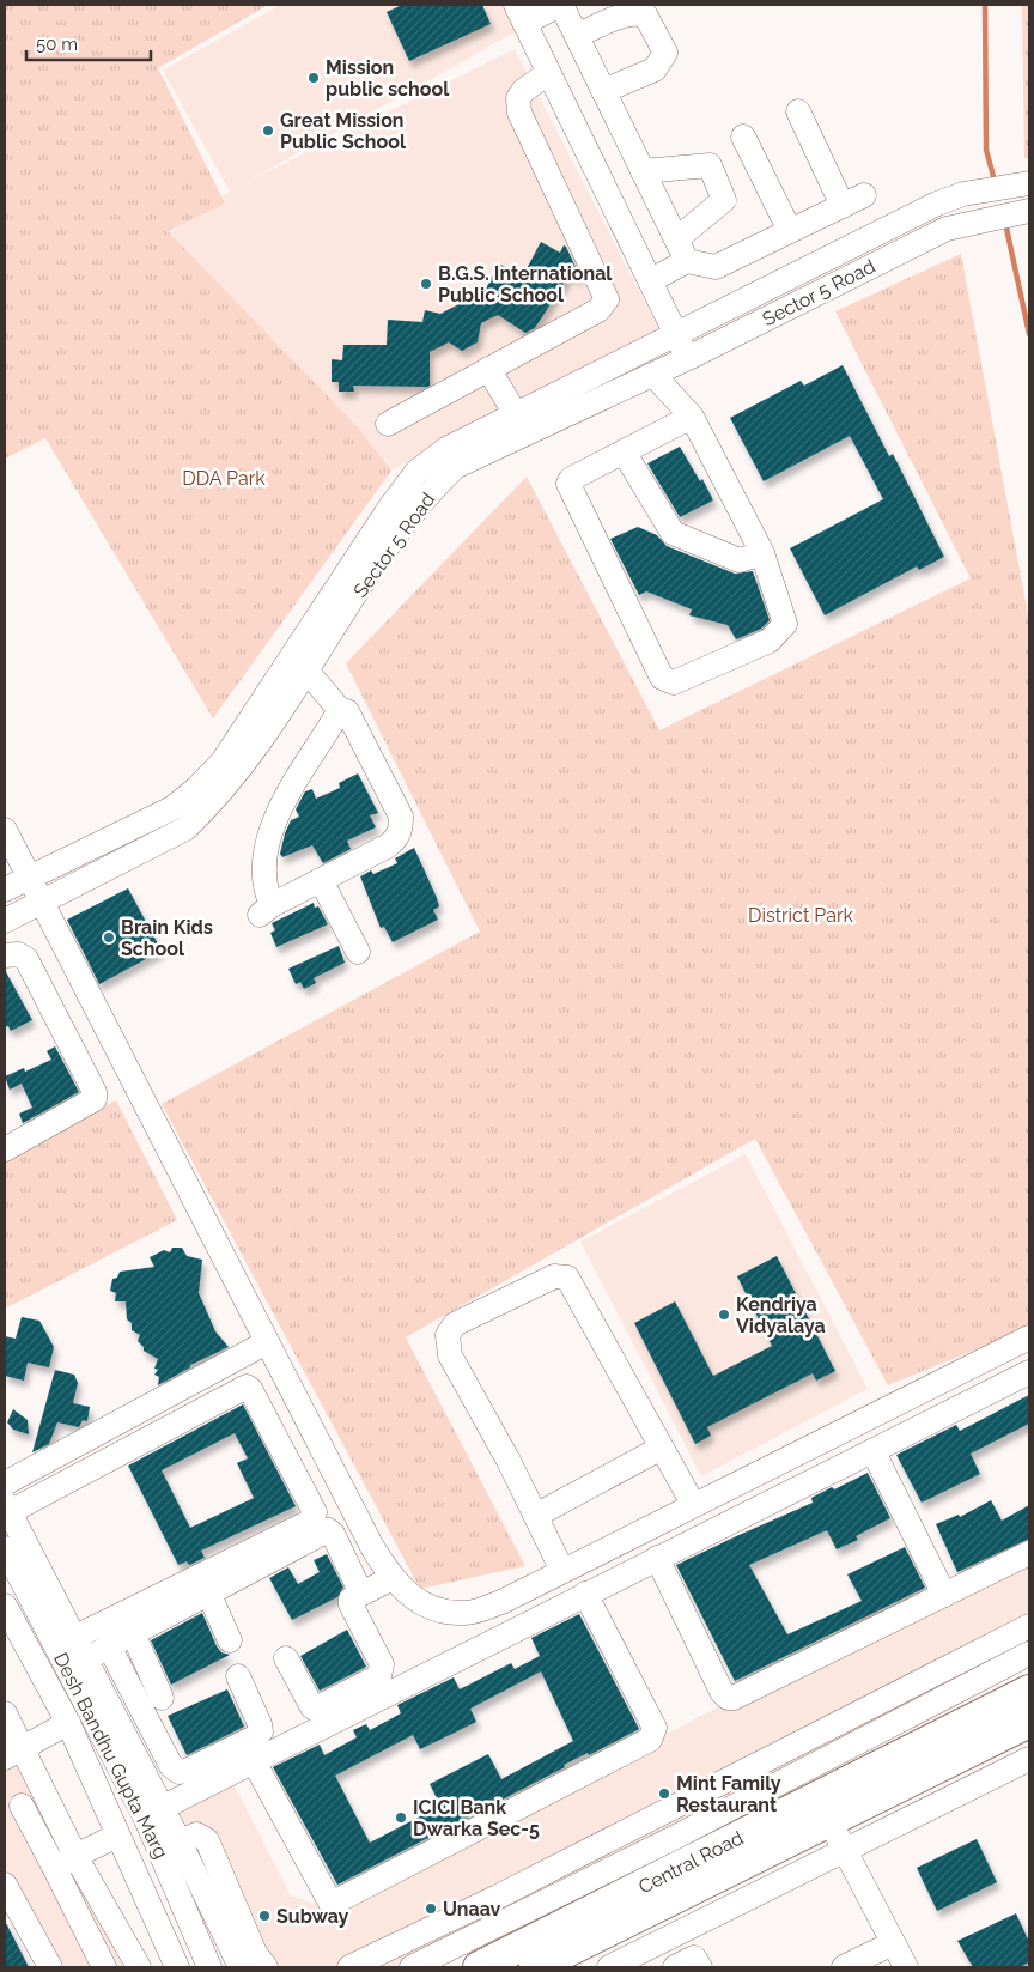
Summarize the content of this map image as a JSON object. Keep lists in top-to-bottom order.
{
  "streets": {
    "main road": ["Central Road"],
    "street": ["Sector 5 Road", "Desh Bandhu Gupta Marg"]
  },
  "parks": ["DDA Park", "District Park"],
  "places": [
    "Mission public school",
    "Great Mission Public School",
    "B.G.S. International Public School",
    "Brain Kids School",
    "Kendriya Vidyalaya",
    "Mint Family Restaurant",
    "ICICI Bank Dwarka Sec-5",
    "Unaav",
    "Subway"
  ],
  "scale_bar": "50 m"
}
